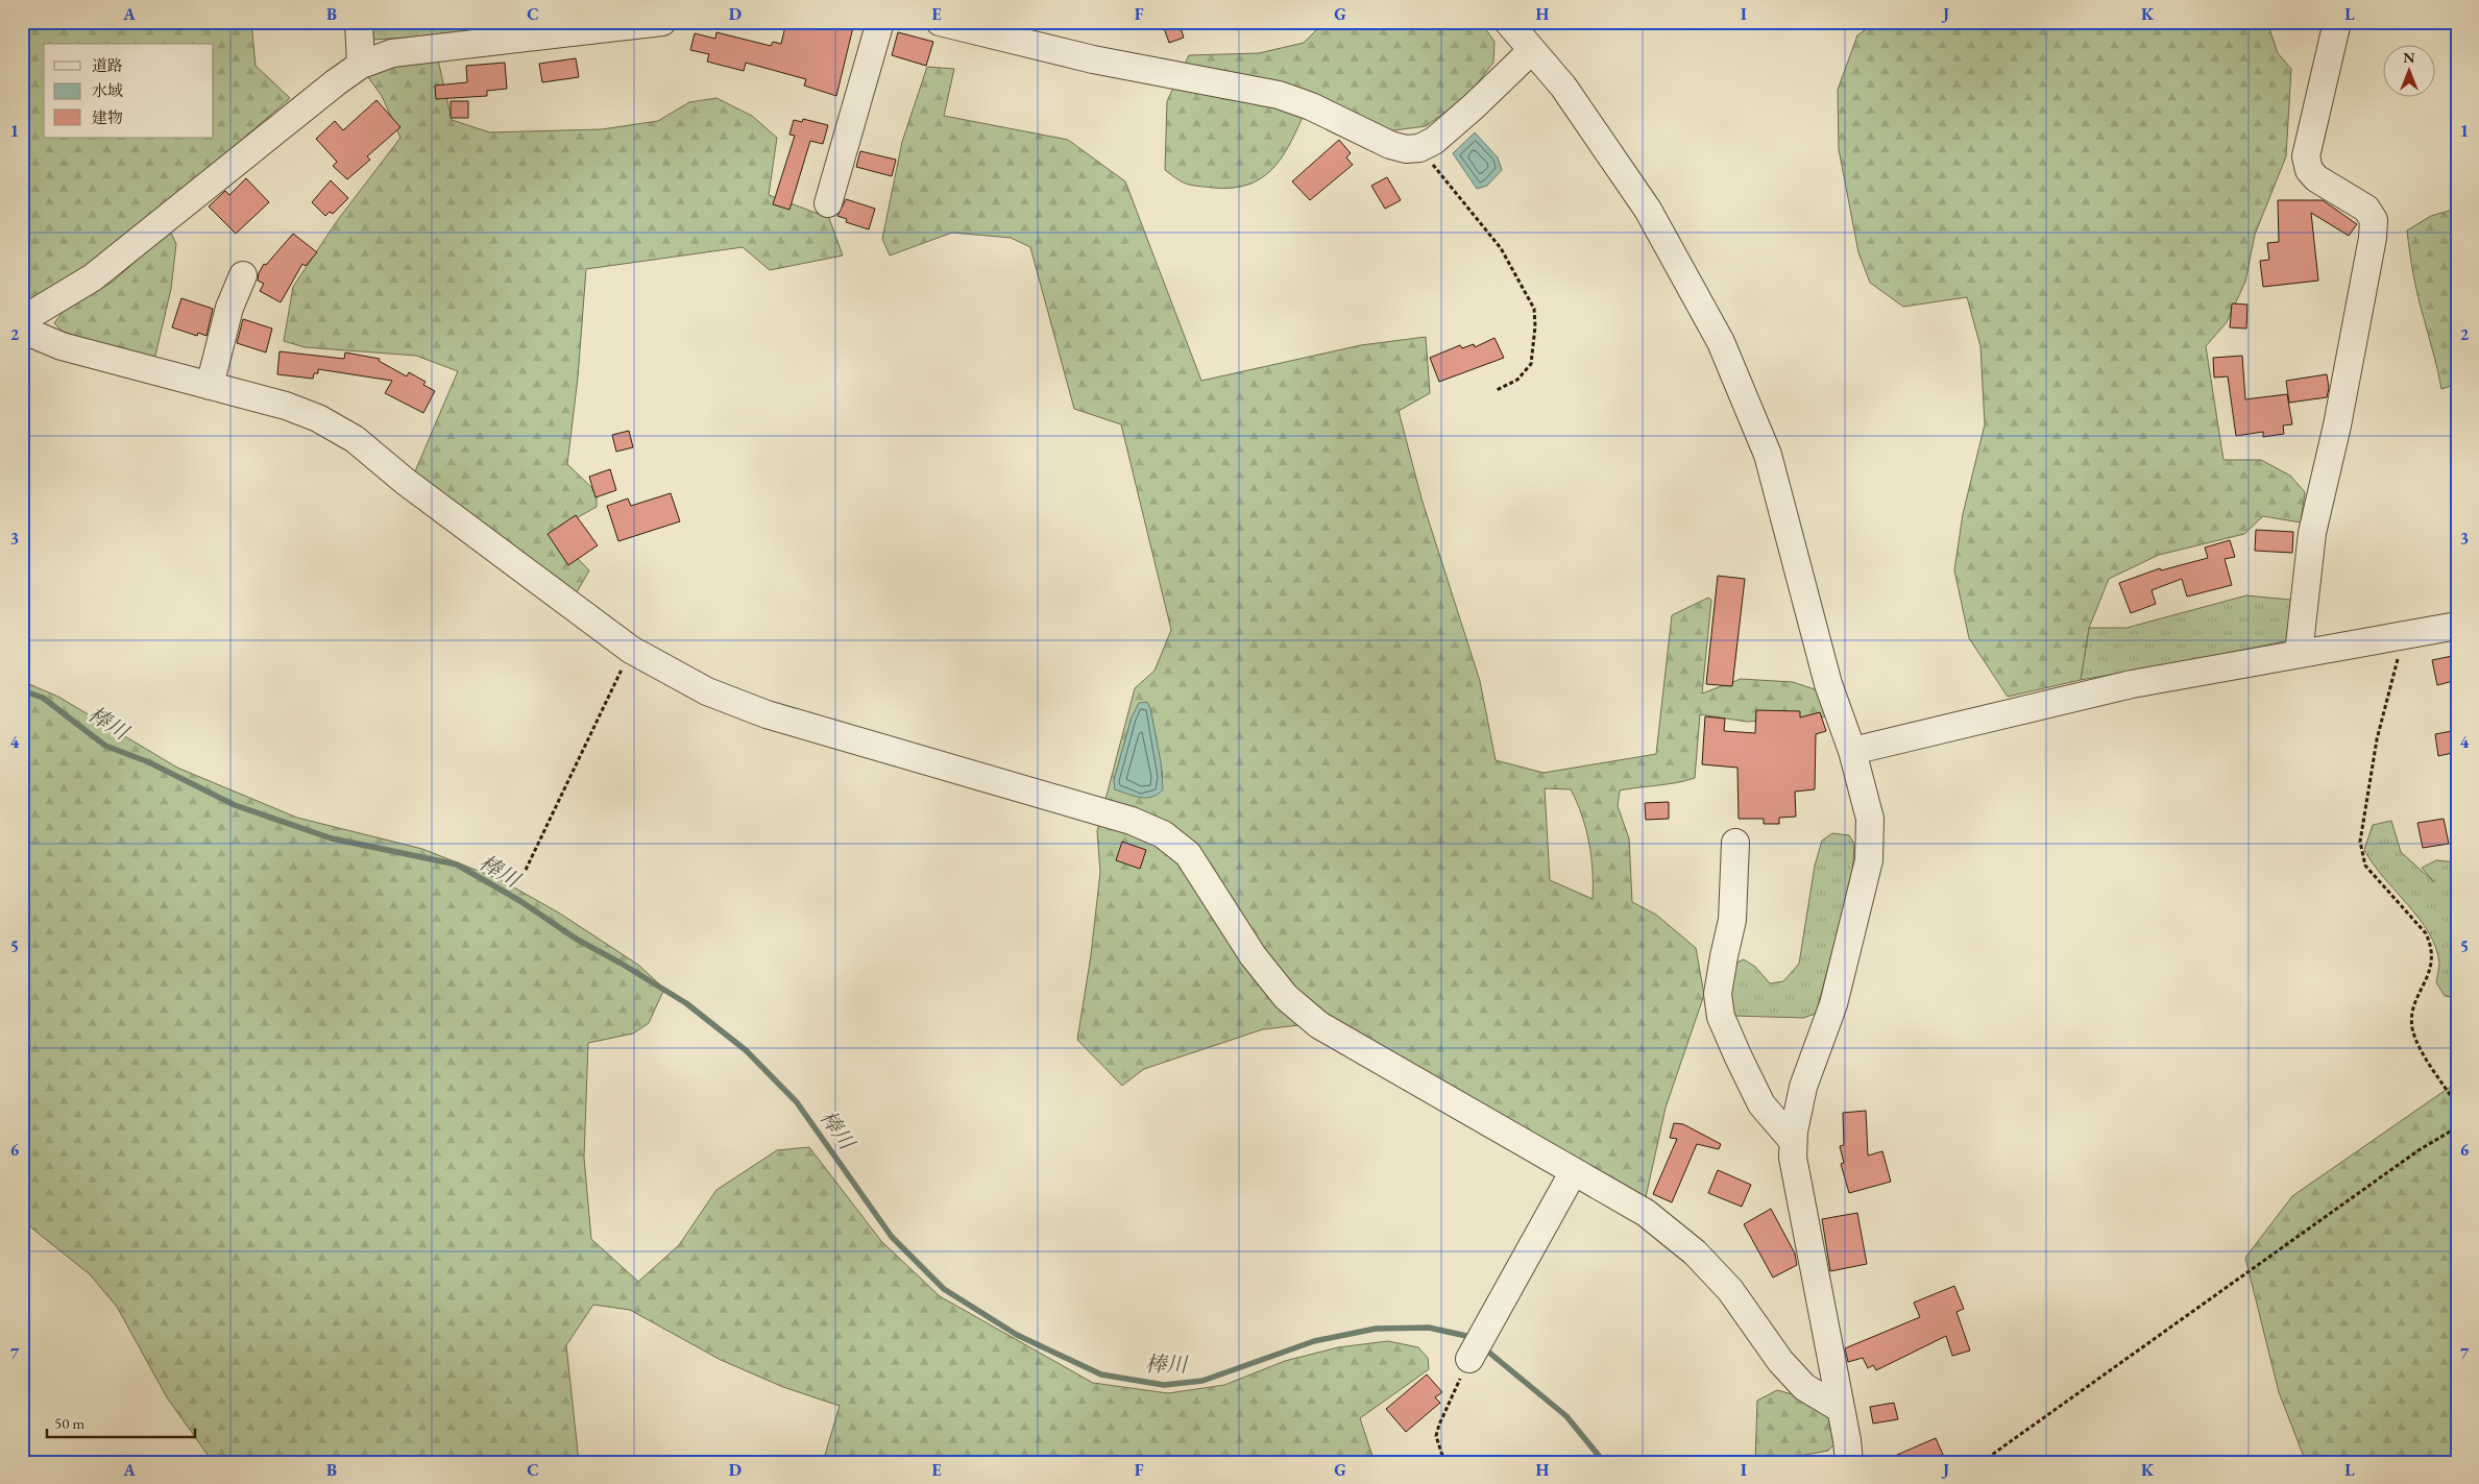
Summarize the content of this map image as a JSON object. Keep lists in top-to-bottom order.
{
  "water": ["棒川"],
  "legend": ["道路", "水域", "建物"],
  "scale_bar": "50 m",
  "north": "top",
  "grid": {
    "columns": [
      "A",
      "B",
      "C",
      "D",
      "E",
      "F",
      "G",
      "H",
      "I",
      "J",
      "K",
      "L"
    ],
    "rows": [
      "1",
      "2",
      "3",
      "4",
      "5",
      "6",
      "7"
    ]
  }
}
